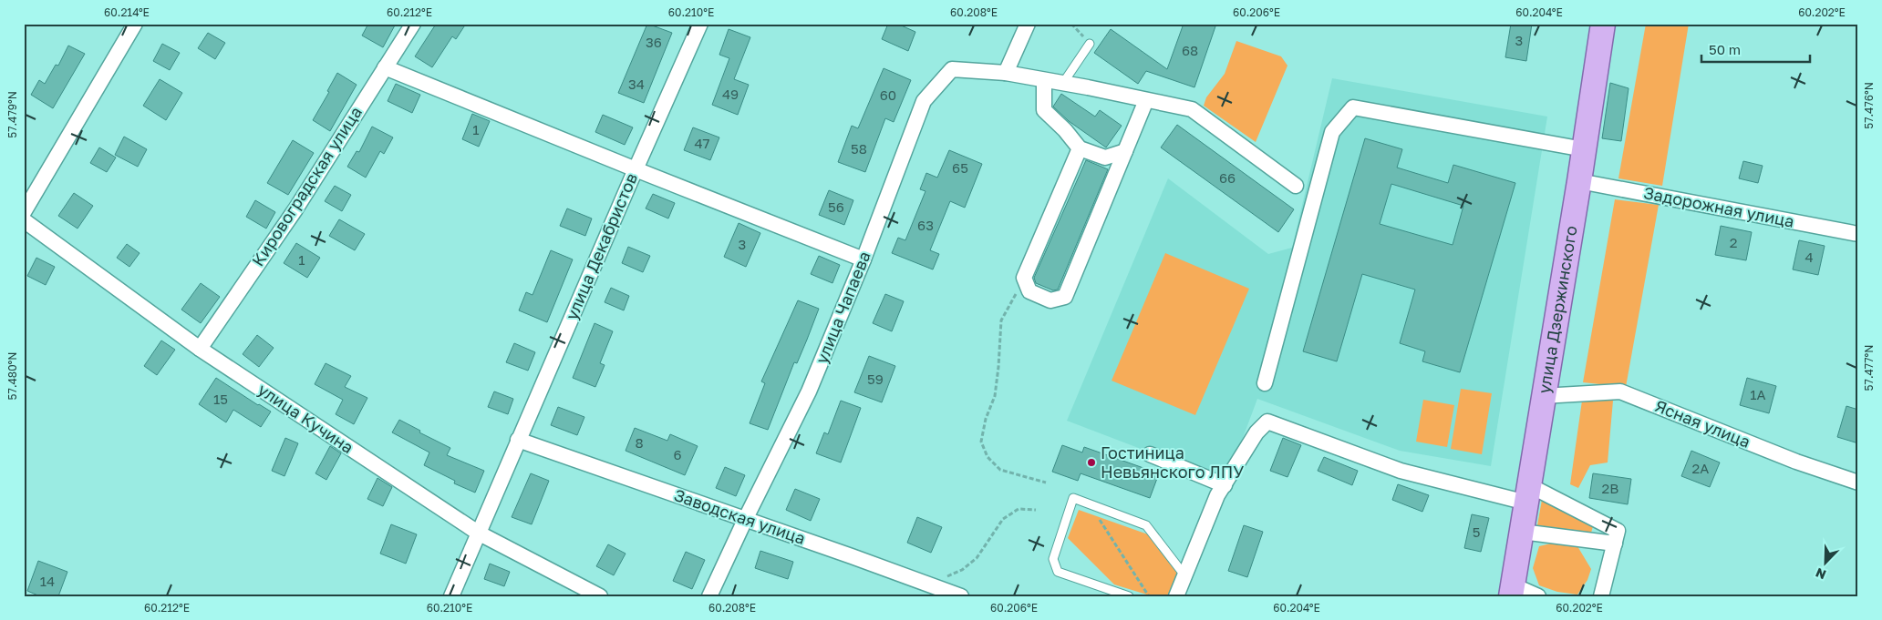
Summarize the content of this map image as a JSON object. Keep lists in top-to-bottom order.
{
  "streets": {
    "main road": ["улица Дзержинского"],
    "street": [
      "Кировоградская улица",
      "Задорожная улица",
      "улица Декабристов",
      "улица Чапаева",
      "улица Кучина",
      "Ясная улица",
      "Заводская улица"
    ]
  },
  "crossings": [
    ["Кировоградская улица", "улица Кучина"],
    ["Задорожная улица", "улица Дзержинского"],
    ["улица Декабристов", "улица Кучина"],
    ["улица Декабристов", "Заводская улица"],
    ["улица Чапаева", "Заводская улица"],
    ["улица Дзержинского", "Ясная улица"]
  ],
  "places": ["Гостиница Невьянского ЛПУ"],
  "house_numbers": [
    "3",
    "36",
    "68",
    "34",
    "49",
    "60",
    "1",
    "47",
    "58",
    "65",
    "66",
    "56",
    "63",
    "2",
    "3",
    "4",
    "1",
    "59",
    "1А",
    "15",
    "8",
    "6",
    "2А",
    "2В",
    "5",
    "14"
  ],
  "scale_bar": "50 m",
  "north": "bottom left",
  "coordinates": [
    "60.214°E",
    "60.212°E",
    "60.210°E",
    "60.208°E",
    "60.206°E",
    "60.204°E",
    "60.202°E",
    "57.476°N",
    "57.479°N",
    "57.477°N",
    "57.480°N"
  ]
}
